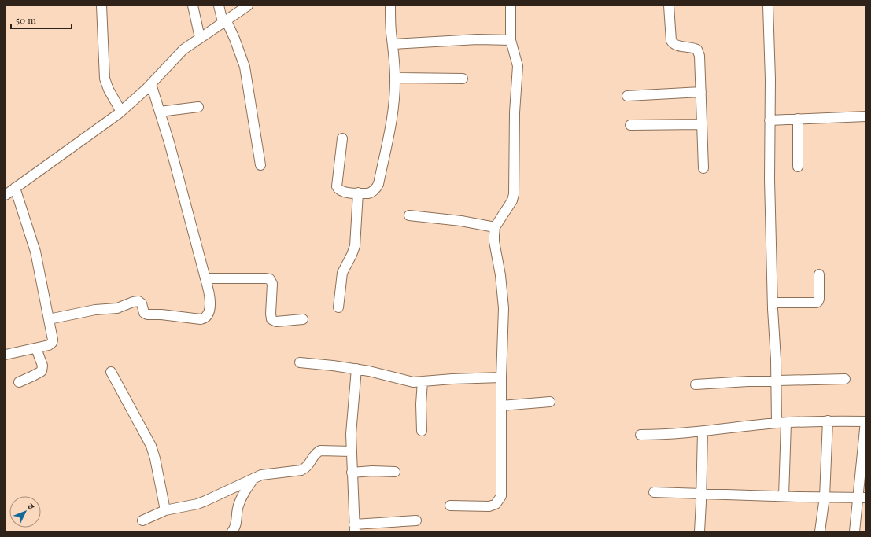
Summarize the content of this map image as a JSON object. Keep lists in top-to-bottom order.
{
  "scale_bar": "50 m",
  "north": "top right"
}
